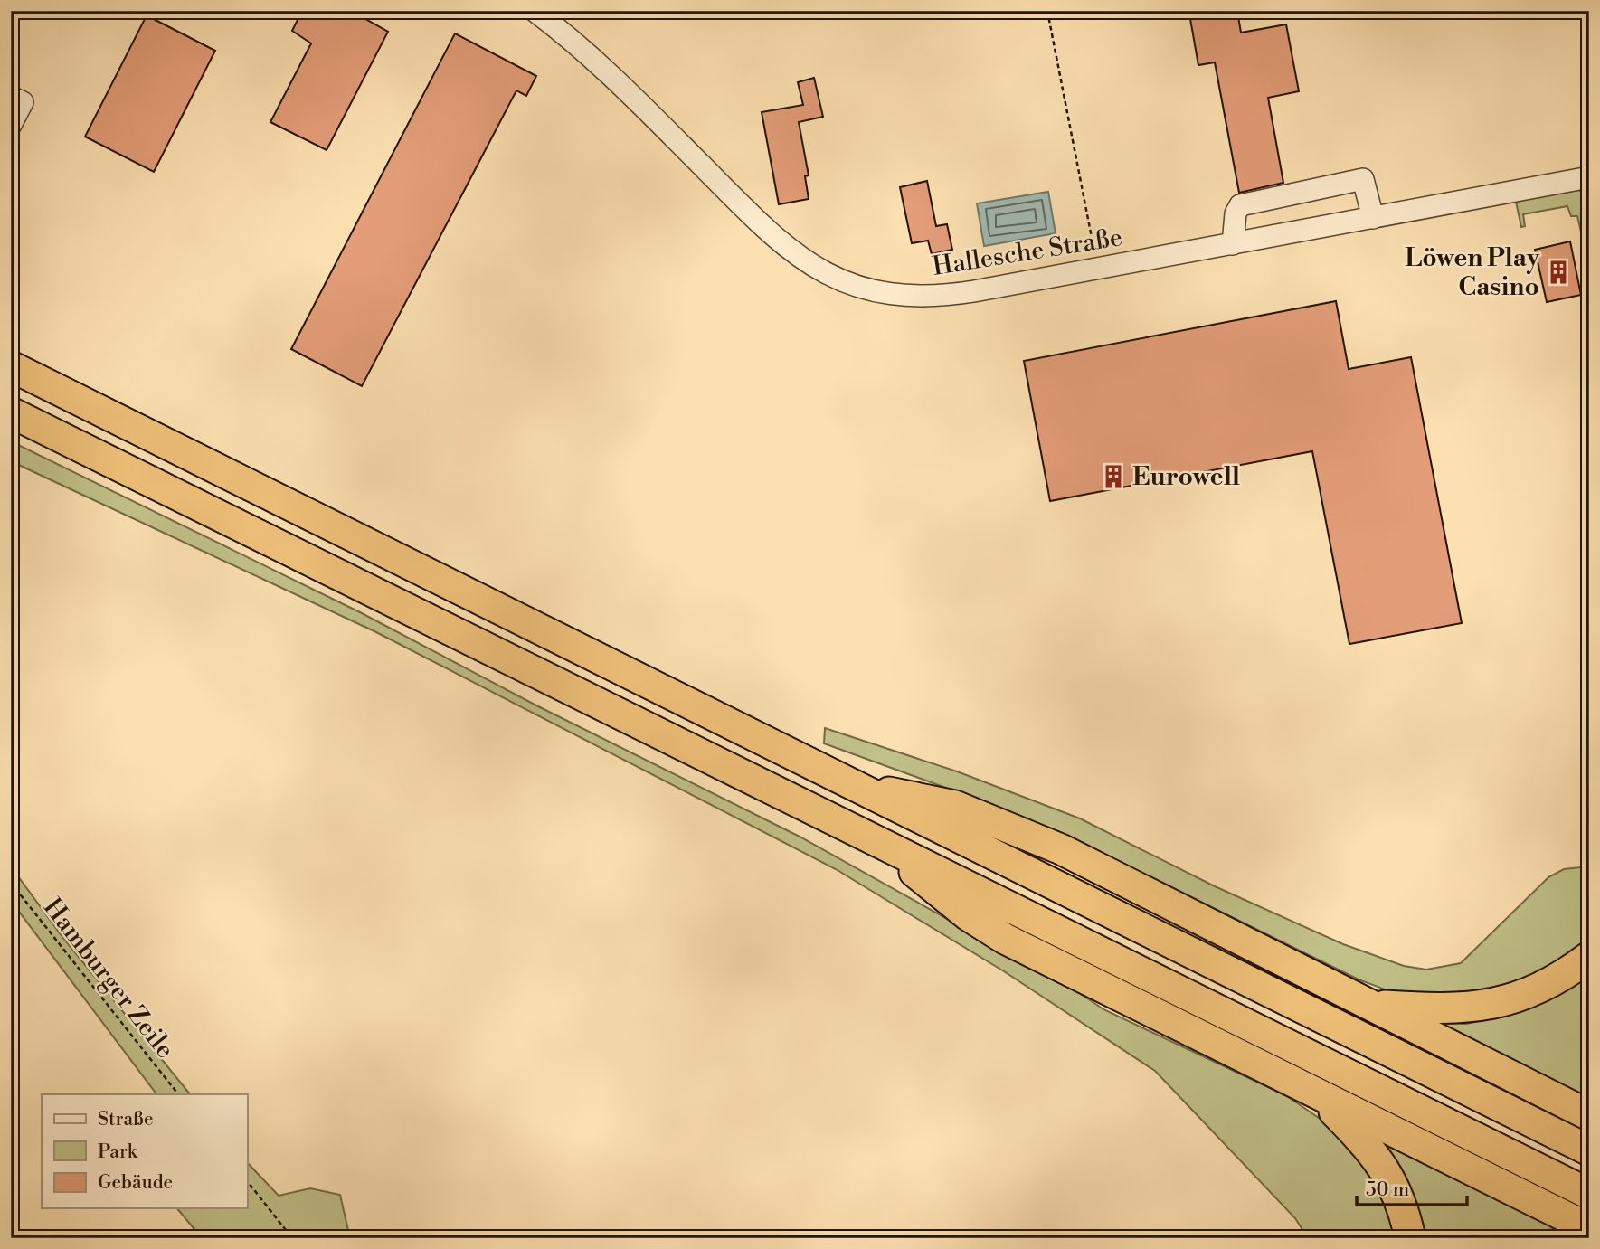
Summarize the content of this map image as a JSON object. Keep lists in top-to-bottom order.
{
  "streets": {
    "street": ["Hallesche Straße"],
    "path": ["Hamburger Zeile"]
  },
  "places": {
    "building": ["Löwen Play Casino", "Eurowell"]
  },
  "legend": ["Straße", "Park", "Gebäude"],
  "scale_bar": "50 m"
}
